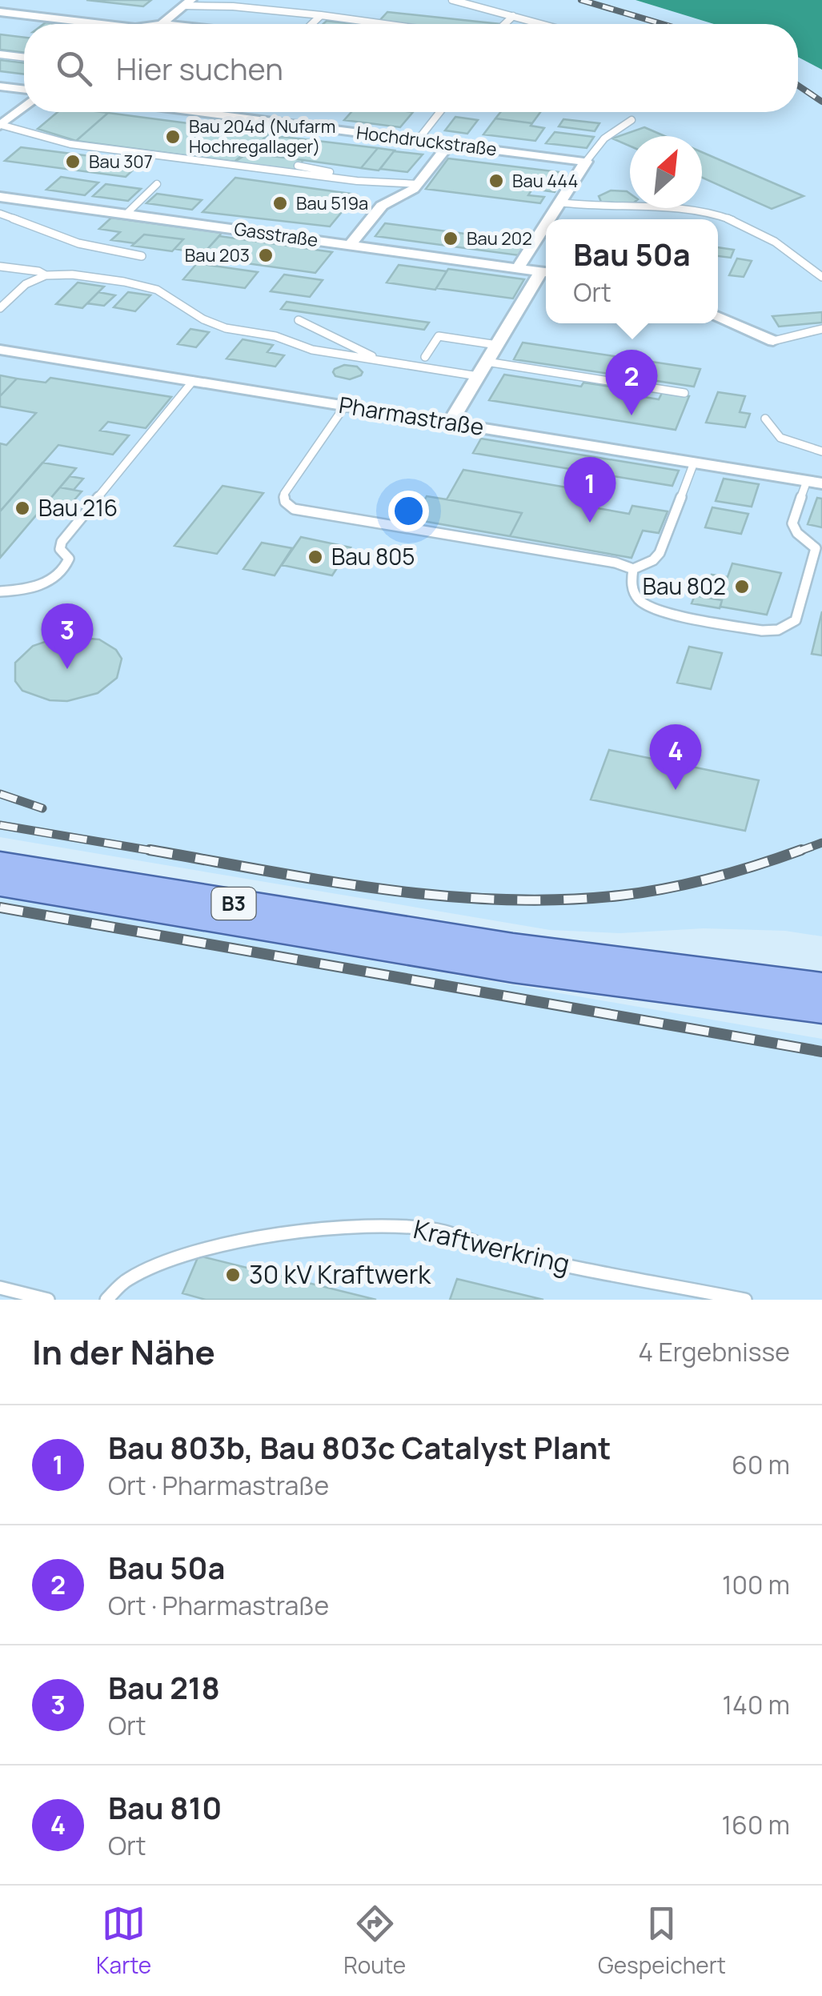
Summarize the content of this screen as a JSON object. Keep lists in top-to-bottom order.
{
  "streets": {
    "main road": ["B3"],
    "street": ["Hochdruckstraße", "Gasstraße", "Pharmastraße"],
    "lane": ["Kraftwerkring"]
  },
  "places": [
    "Bau 204d (Nufarm Hochregallager)",
    "Bau 307",
    "Bau 444",
    "Bau 519a",
    "Bau 202",
    "Bau 203",
    "Bau 216",
    "Bau 805",
    "Bau 802",
    "30 kV Kraftwerk"
  ],
  "north": "top right",
  "page": {
    "search": "Hier suchen",
    "popup": ["Bau 50a", "Ort"],
    "pins": [
      "2",
      "1",
      "3",
      "4"
    ],
    "heading": ["In der Nähe", "4 Ergebnisse"],
    "list": [
      {
        "mark": "1",
        "name": "Bau 803b, Bau 803c Catalyst Plant",
        "note": "Ort · Pharmastraße",
        "value": "60 m"
      },
      {
        "mark": "2",
        "name": "Bau 50a",
        "note": "Ort · Pharmastraße",
        "value": "100 m"
      },
      {
        "mark": "3",
        "name": "Bau 218",
        "note": "Ort",
        "value": "140 m"
      },
      {
        "mark": "4",
        "name": "Bau 810",
        "note": "Ort",
        "value": "160 m"
      }
    ],
    "nav": ["Karte", "Route", "Gespeichert"]
  }
}
